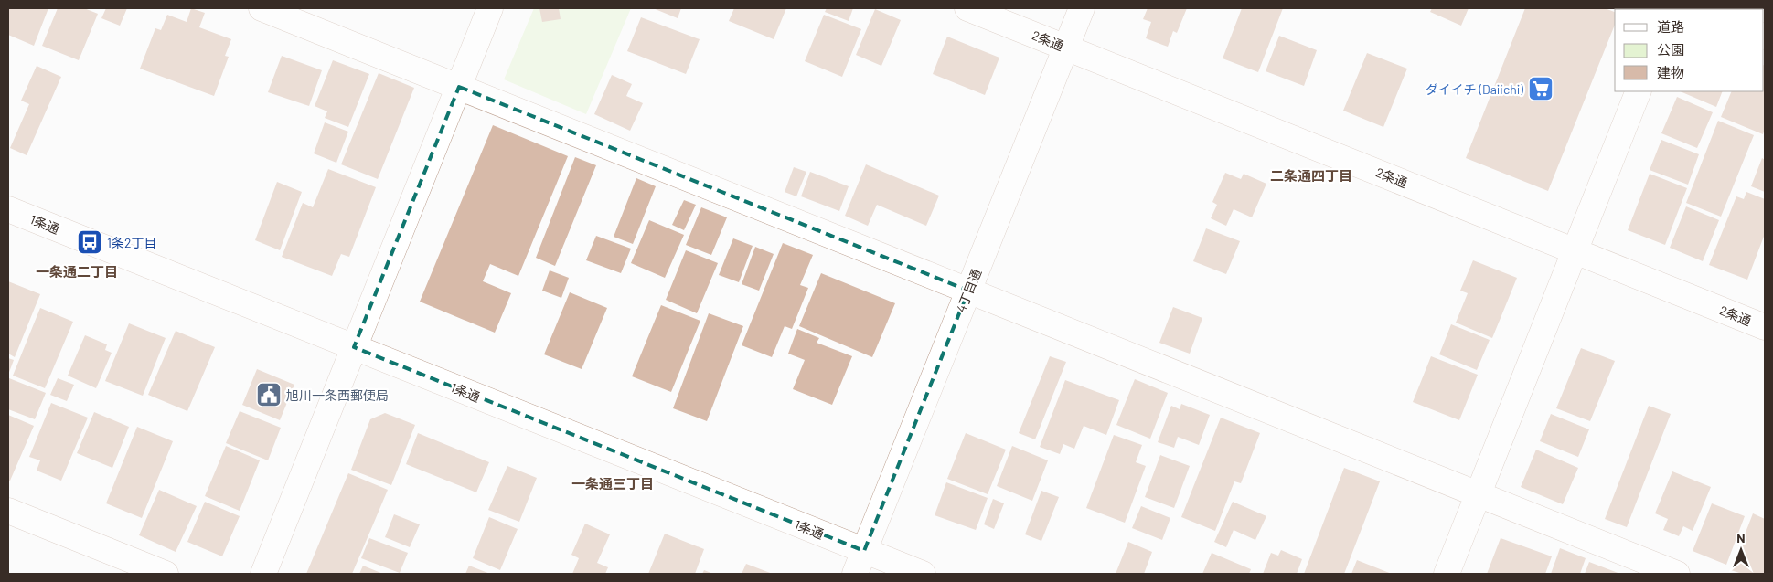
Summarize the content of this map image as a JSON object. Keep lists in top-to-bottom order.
{
  "streets": {
    "street": ["2条通", "1条通", "4丁目通"]
  },
  "crossings": [
    ["2条通", "4丁目通"],
    ["1条通", "4丁目通"]
  ],
  "districts": ["二条通四丁目", "一条通二丁目", "一条通三丁目"],
  "places": {
    "supermarket": ["ダイイチ (Daiichi)"],
    "bus stop": ["1条2丁目"],
    "public building": ["旭川一条西郵便局"]
  },
  "legend": ["道路", "公園", "建物"],
  "north": "top"
}
